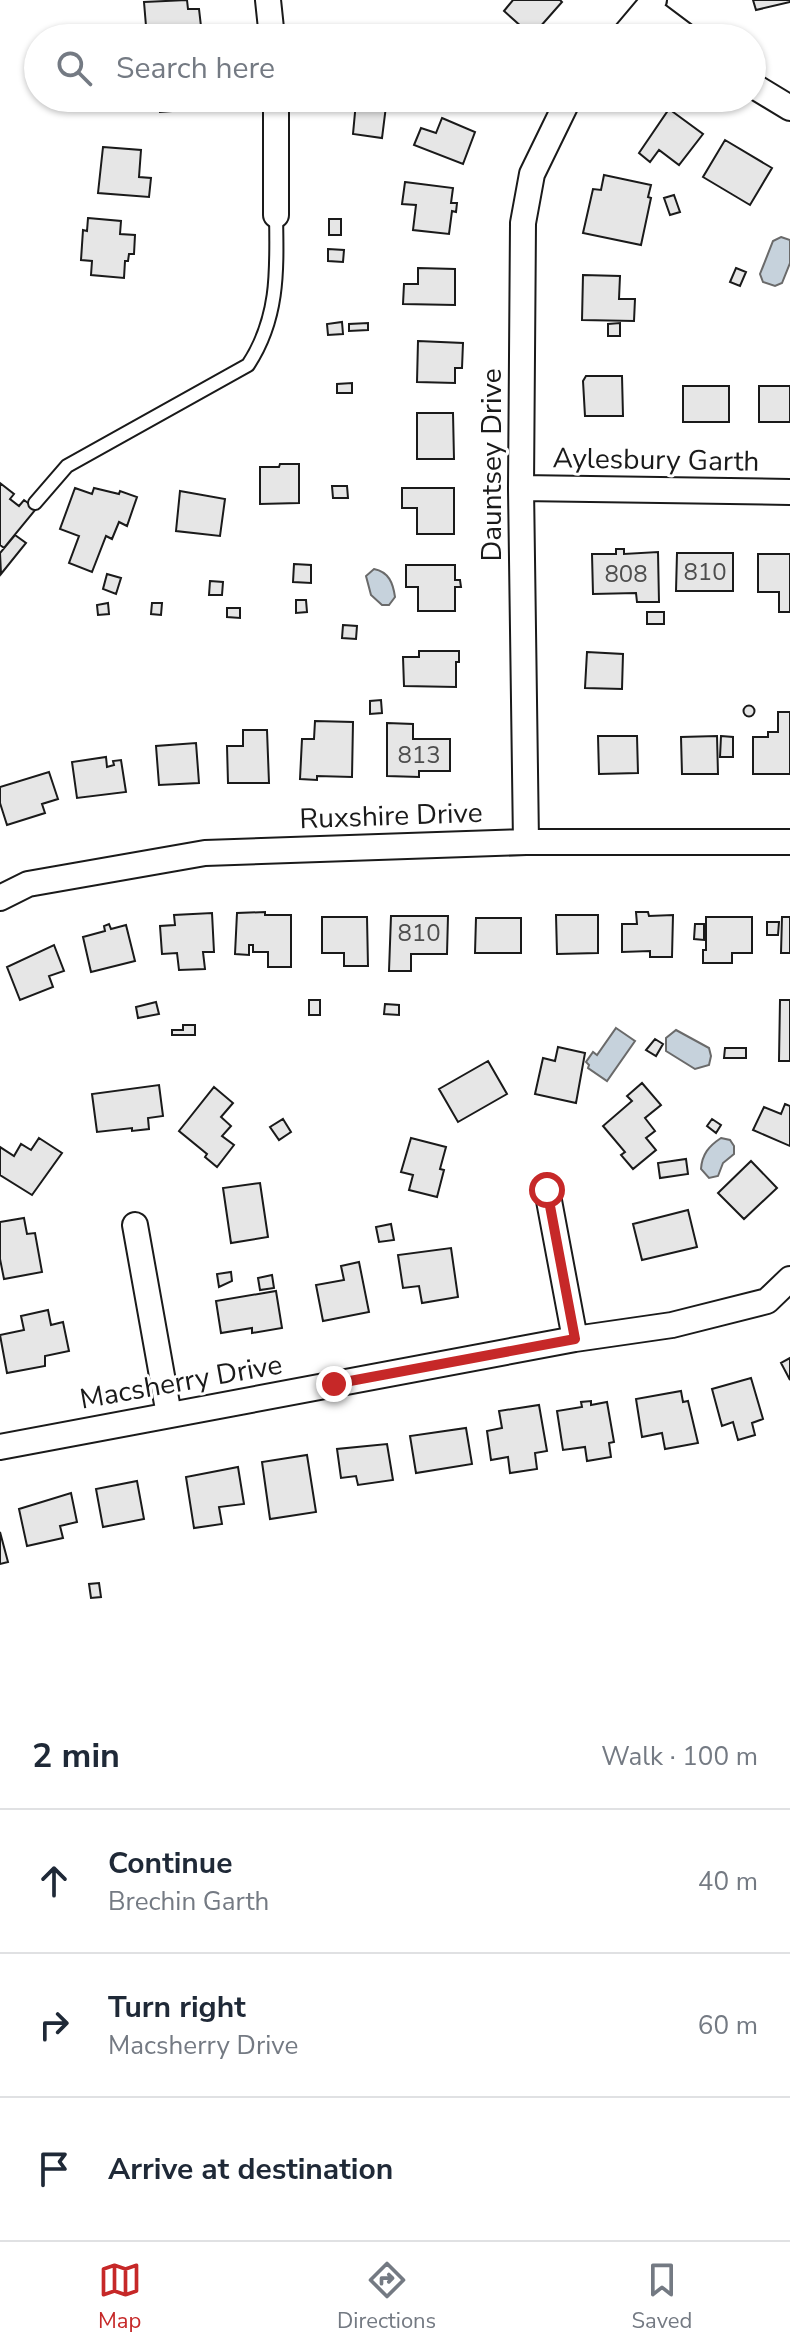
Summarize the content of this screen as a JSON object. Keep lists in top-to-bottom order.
{
  "streets": {
    "street": [
      "Aylesbury Garth",
      "Dauntsey Drive",
      "Ruxshire Drive",
      "Macsherry Drive"
    ]
  },
  "crossings": [
    ["Aylesbury Garth", "Dauntsey Drive"],
    ["Dauntsey Drive", "Ruxshire Drive"]
  ],
  "house_numbers": [
    "810",
    "808",
    "813",
    "810"
  ],
  "page": {
    "search": "Search here",
    "heading": ["2 min", "Walk · 100 m"],
    "list": [
      ["Continue", "Brechin Garth", "40 m"],
      ["Turn right", "Macsherry Drive", "60 m"],
      "Arrive at destination"
    ],
    "nav": ["Map", "Directions", "Saved"]
  }
}
